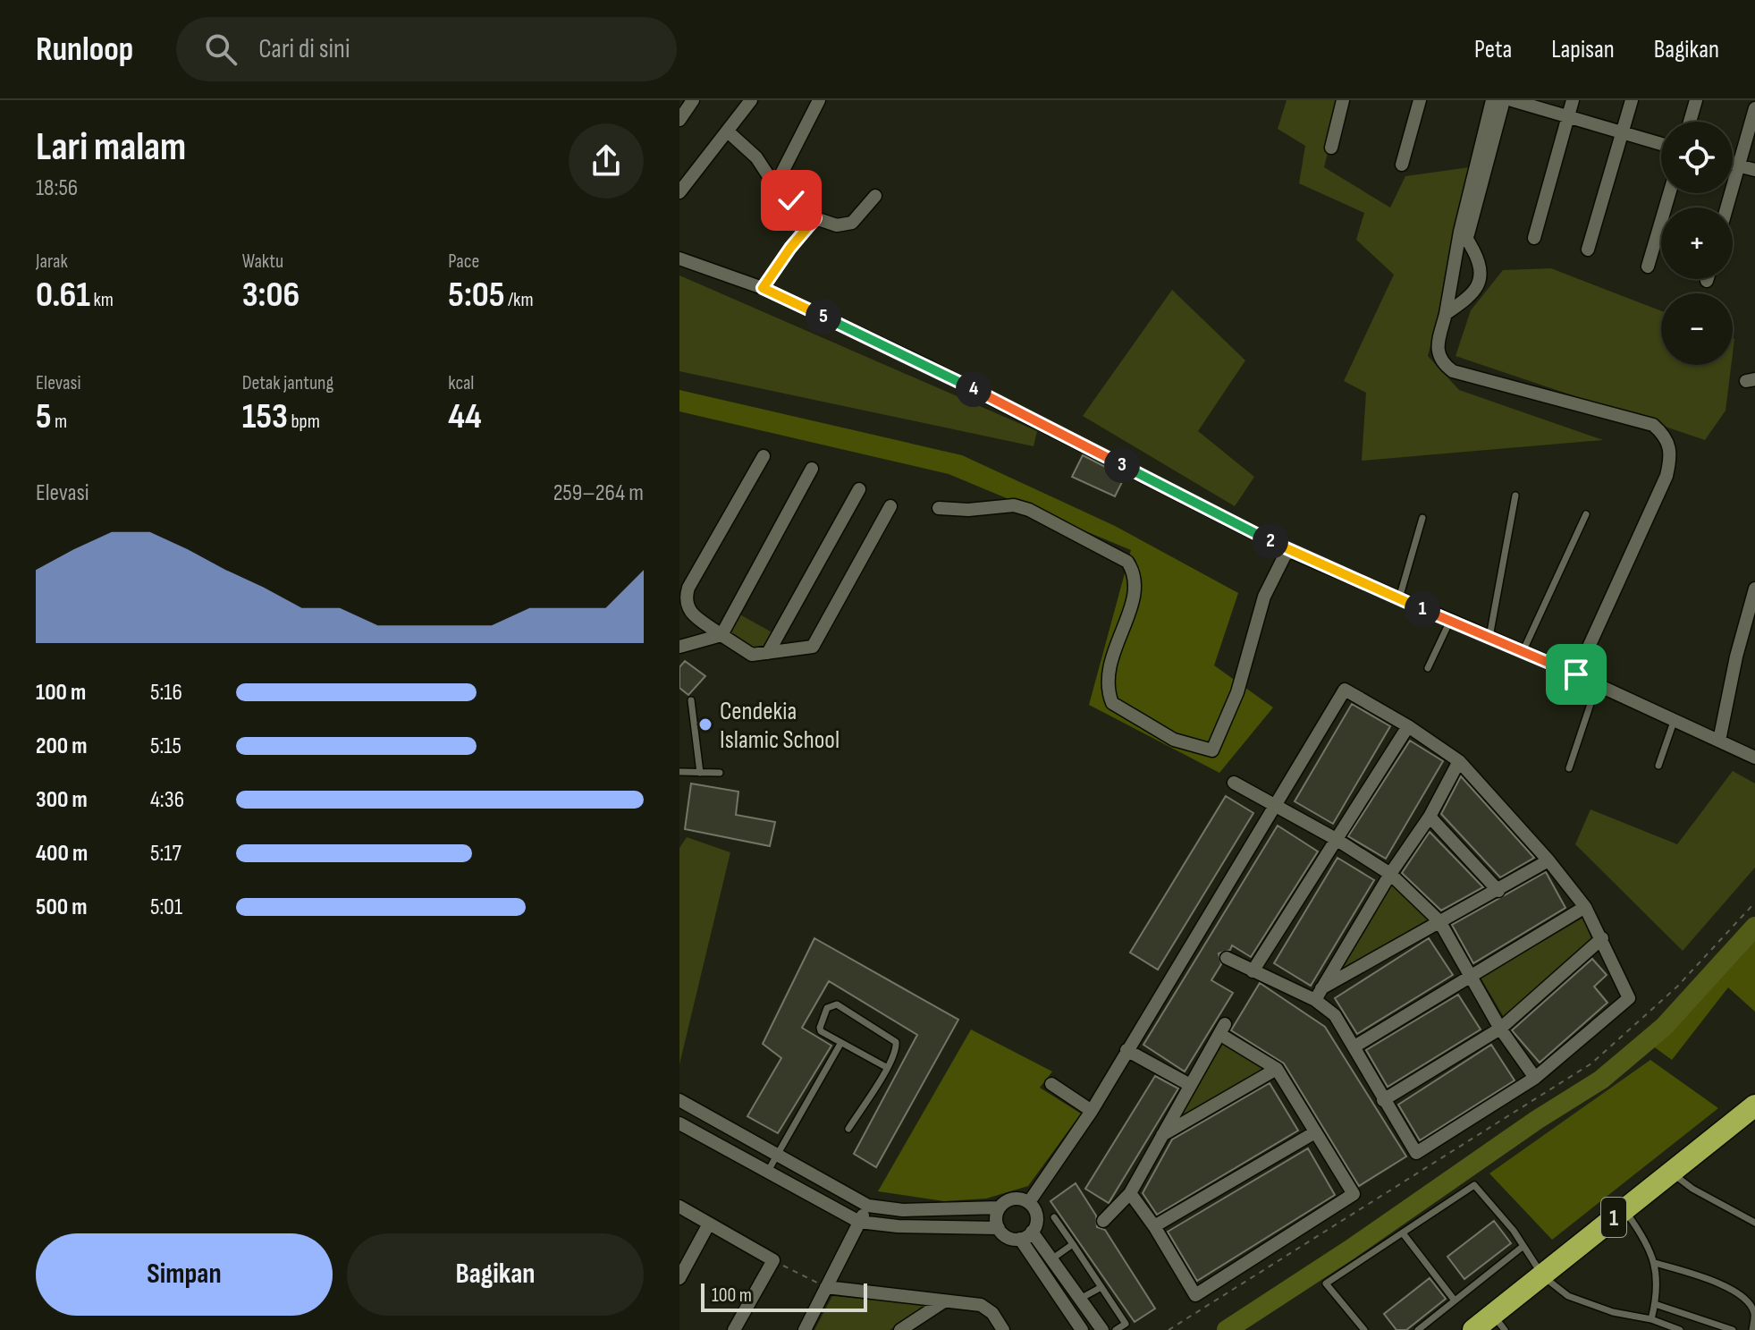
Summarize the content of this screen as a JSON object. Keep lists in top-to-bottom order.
{
  "streets": {
    "highway": ["1"]
  },
  "places": ["Cendekia Islamic School"],
  "scale_bar": "100 m",
  "page": {
    "header": "Runloop",
    "search": "Cari di sini",
    "nav": ["Peta", "Lapisan", "Bagikan"],
    "heading": ["Lari malam", "18:56"],
    "map_buttons": ["+", "−"],
    "stats": [
      ["Jarak", "0.61 km"],
      ["Waktu", "3:06"],
      ["Pace", "5:05 /km"],
      ["Elevasi", "5 m"],
      ["Detak jantung", "153 bpm"],
      ["kcal", "44"]
    ],
    "pins": [
      "5",
      "4",
      "3",
      "2",
      "1"
    ],
    "chart": ["Elevasi", "259–264 m"],
    "list": [
      {
        "name": "100 m",
        "note": "5:16"
      },
      {
        "name": "200 m",
        "note": "5:15"
      },
      {
        "name": "300 m",
        "note": "4:36"
      },
      {
        "name": "400 m",
        "note": "5:17"
      },
      {
        "name": "500 m",
        "note": "5:01"
      }
    ],
    "buttons": ["Simpan", "Bagikan"],
    "scale": "100 m"
  }
}
